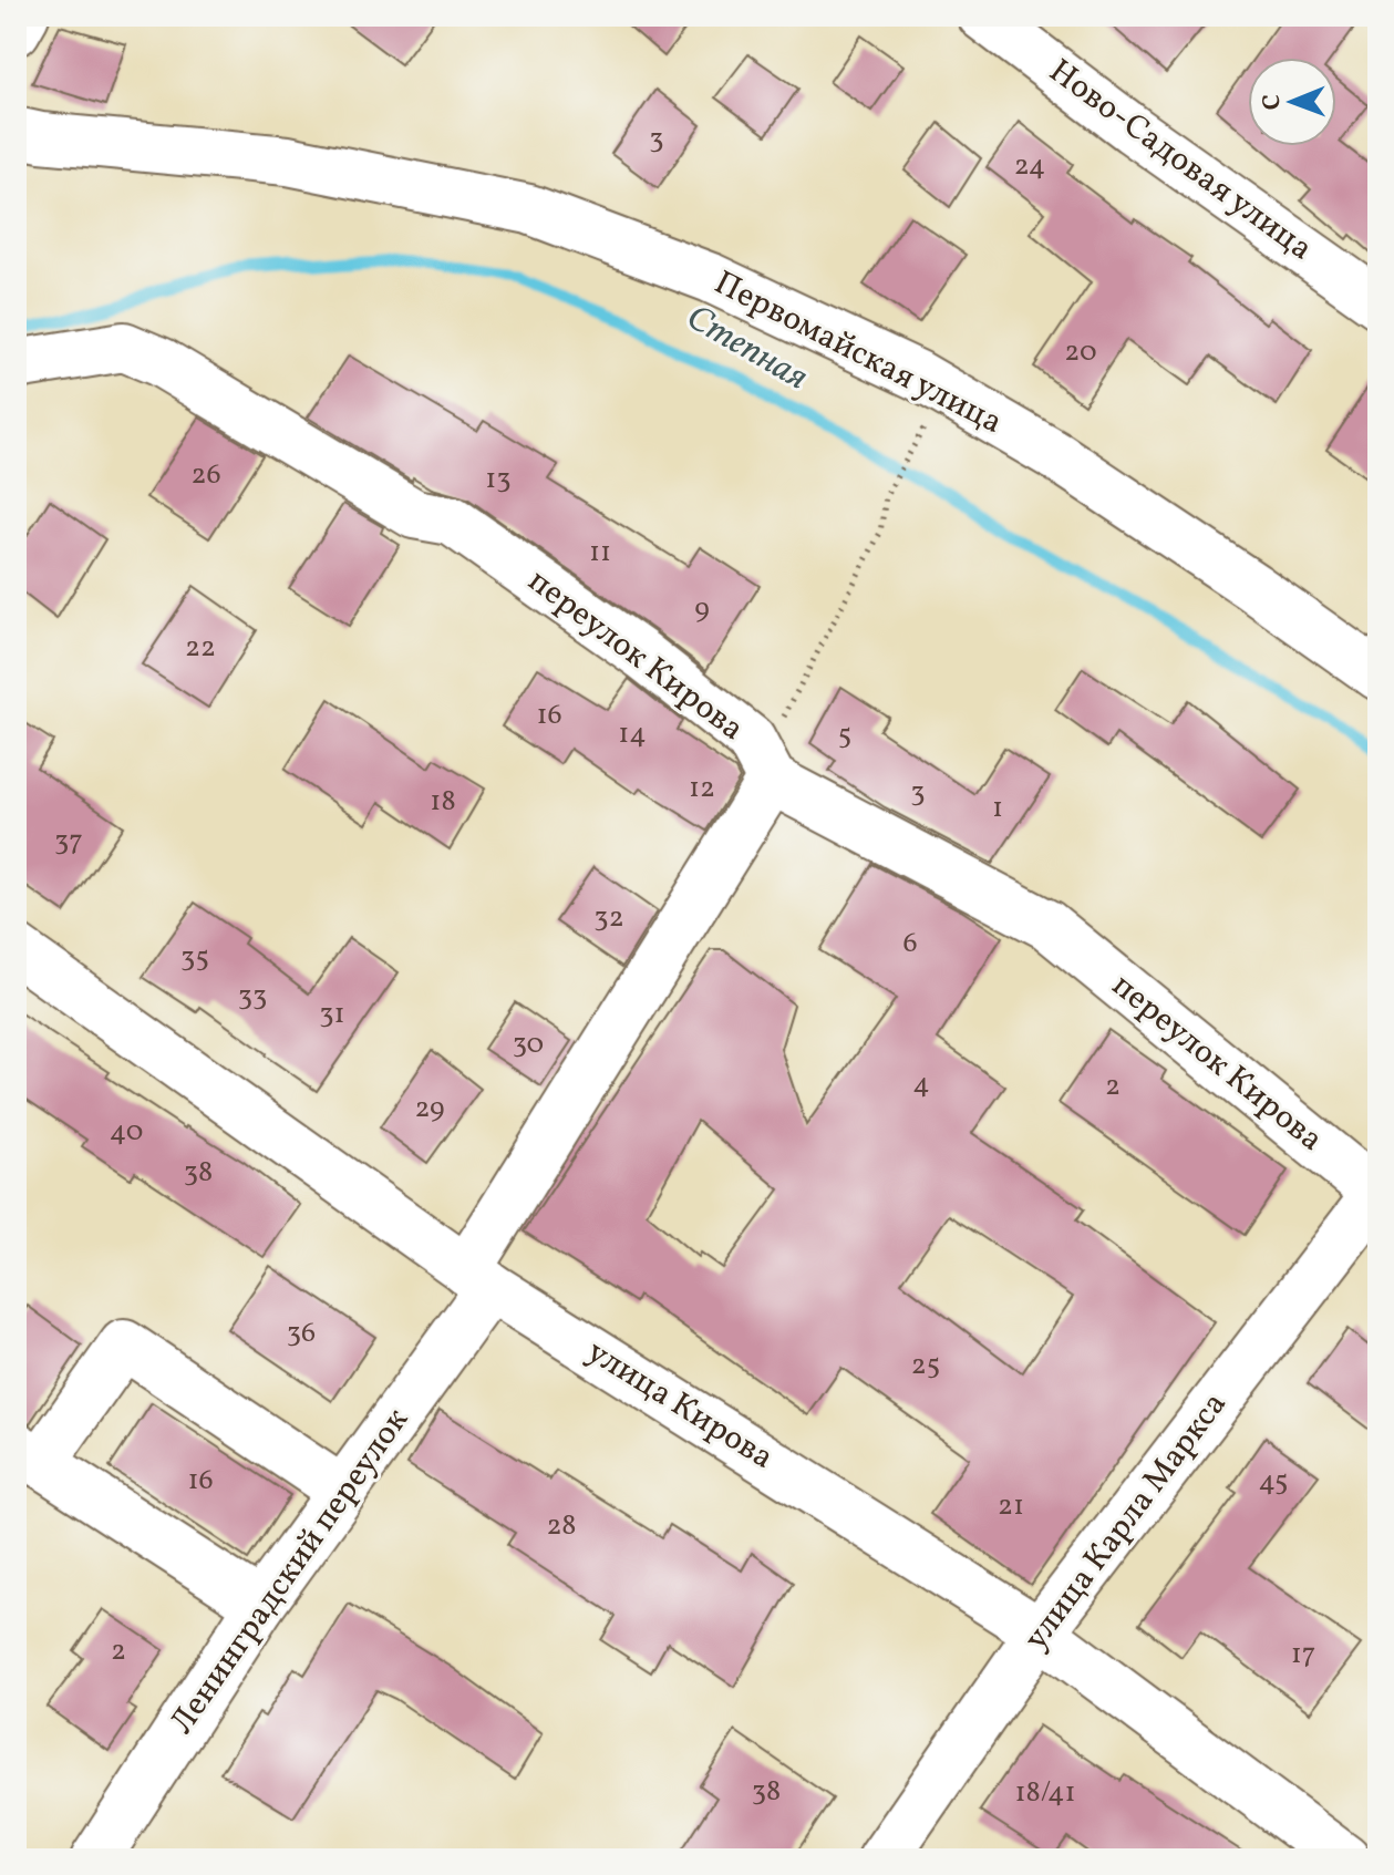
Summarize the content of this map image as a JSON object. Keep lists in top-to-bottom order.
{
  "streets": {
    "street": [
      "Ново-Садовая улица",
      "Первомайская улица",
      "переулок Кирова",
      "улица Кирова",
      "улица Карла Маркса",
      "Ленинградский переулок"
    ]
  },
  "crossings": [
    ["переулок Кирова", "улица Карла Маркса"],
    ["переулок Кирова", "Ленинградский переулок"],
    ["улица Кирова", "улица Карла Маркса"],
    ["улица Кирова", "Ленинградский переулок"]
  ],
  "water": ["Степная"],
  "house_numbers": [
    "3",
    "24",
    "20",
    "26",
    "13",
    "11",
    "9",
    "22",
    "16",
    "14",
    "5",
    "12",
    "3",
    "18",
    "1",
    "37",
    "32",
    "6",
    "35",
    "33",
    "31",
    "30",
    "4",
    "2",
    "29",
    "40",
    "38",
    "36",
    "25",
    "16",
    "45",
    "21",
    "28",
    "2",
    "17",
    "38",
    "18/41"
  ],
  "north": "left"
}
